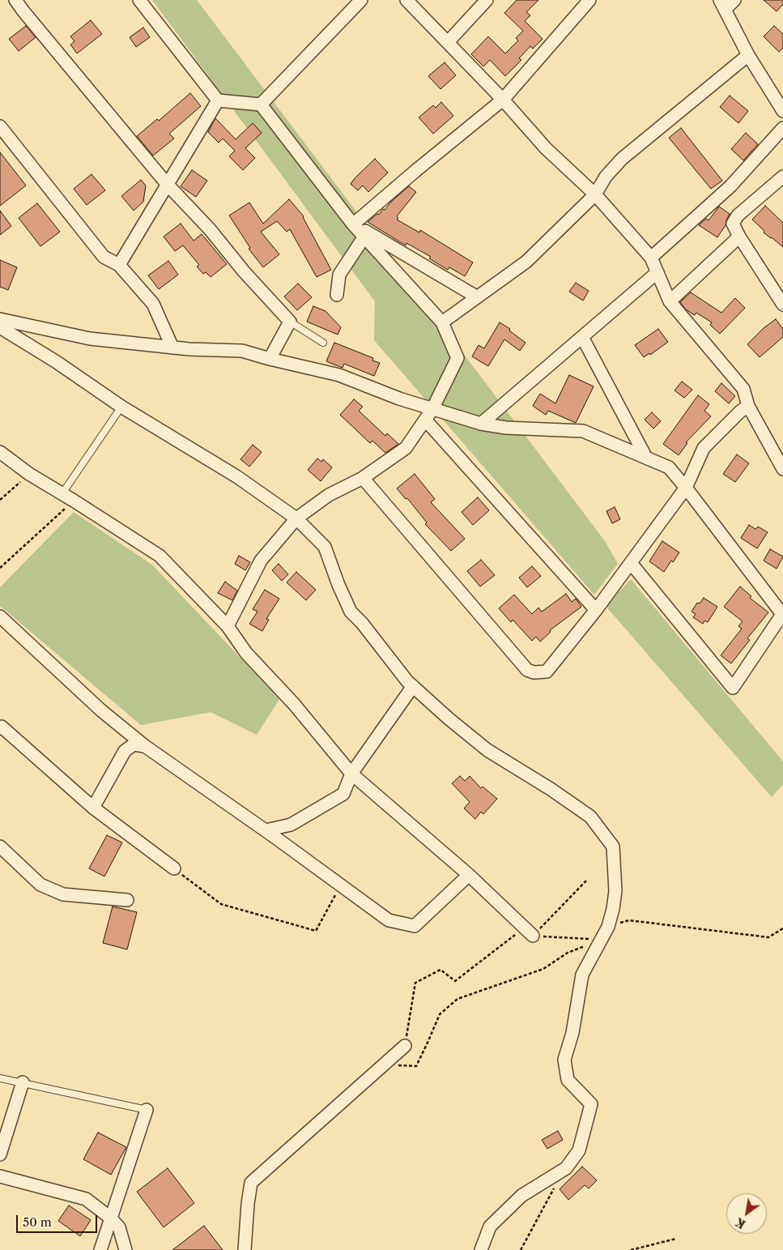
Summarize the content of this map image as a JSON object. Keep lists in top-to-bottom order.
{
  "scale_bar": "50 m",
  "north": "bottom left"
}
